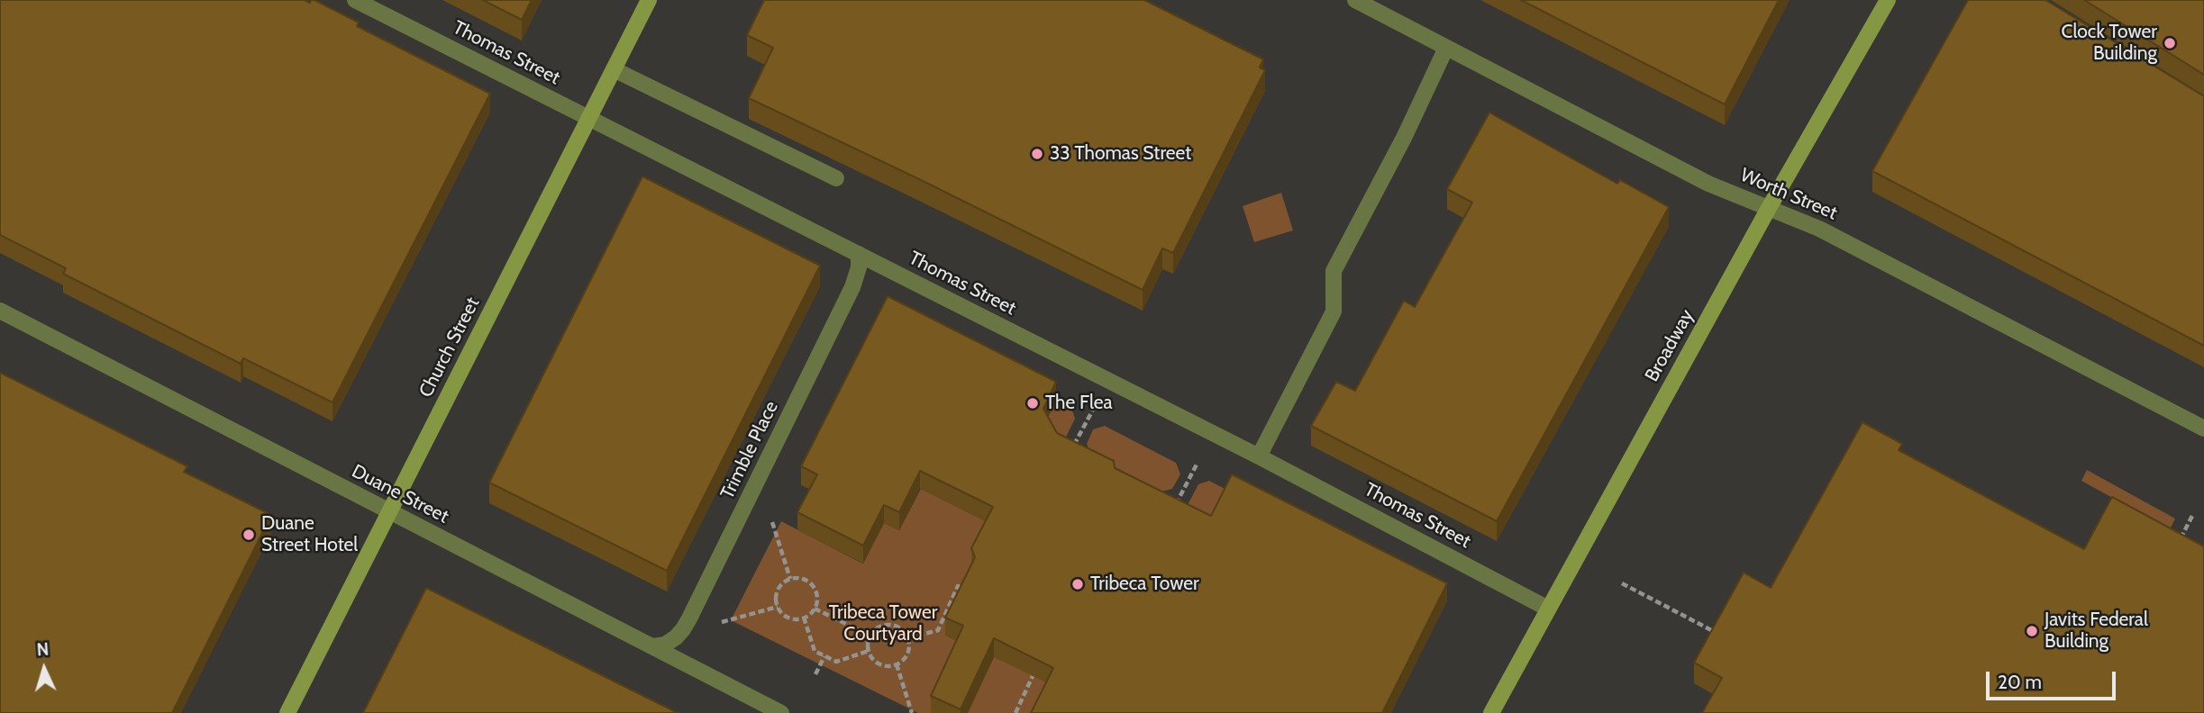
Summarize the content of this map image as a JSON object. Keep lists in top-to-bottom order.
{
  "streets": {
    "main road": ["Broadway", "Church Street"],
    "street": [
      "Thomas Street",
      "Worth Street",
      "Trimble Place",
      "Duane Street"
    ]
  },
  "crossings": [
    ["Thomas Street", "Broadway"],
    ["Thomas Street", "Church Street"],
    ["Thomas Street", "Trimble Place"],
    ["Worth Street", "Broadway"],
    ["Church Street", "Duane Street"],
    ["Trimble Place", "Duane Street"]
  ],
  "parks": ["Tribeca Tower Courtyard"],
  "places": [
    "Clock Tower Building",
    "33 Thomas Street",
    "The Flea",
    "Duane Street Hotel",
    "Tribeca Tower",
    "Javits Federal Building"
  ],
  "scale_bar": "20 m",
  "north": "top"
}
